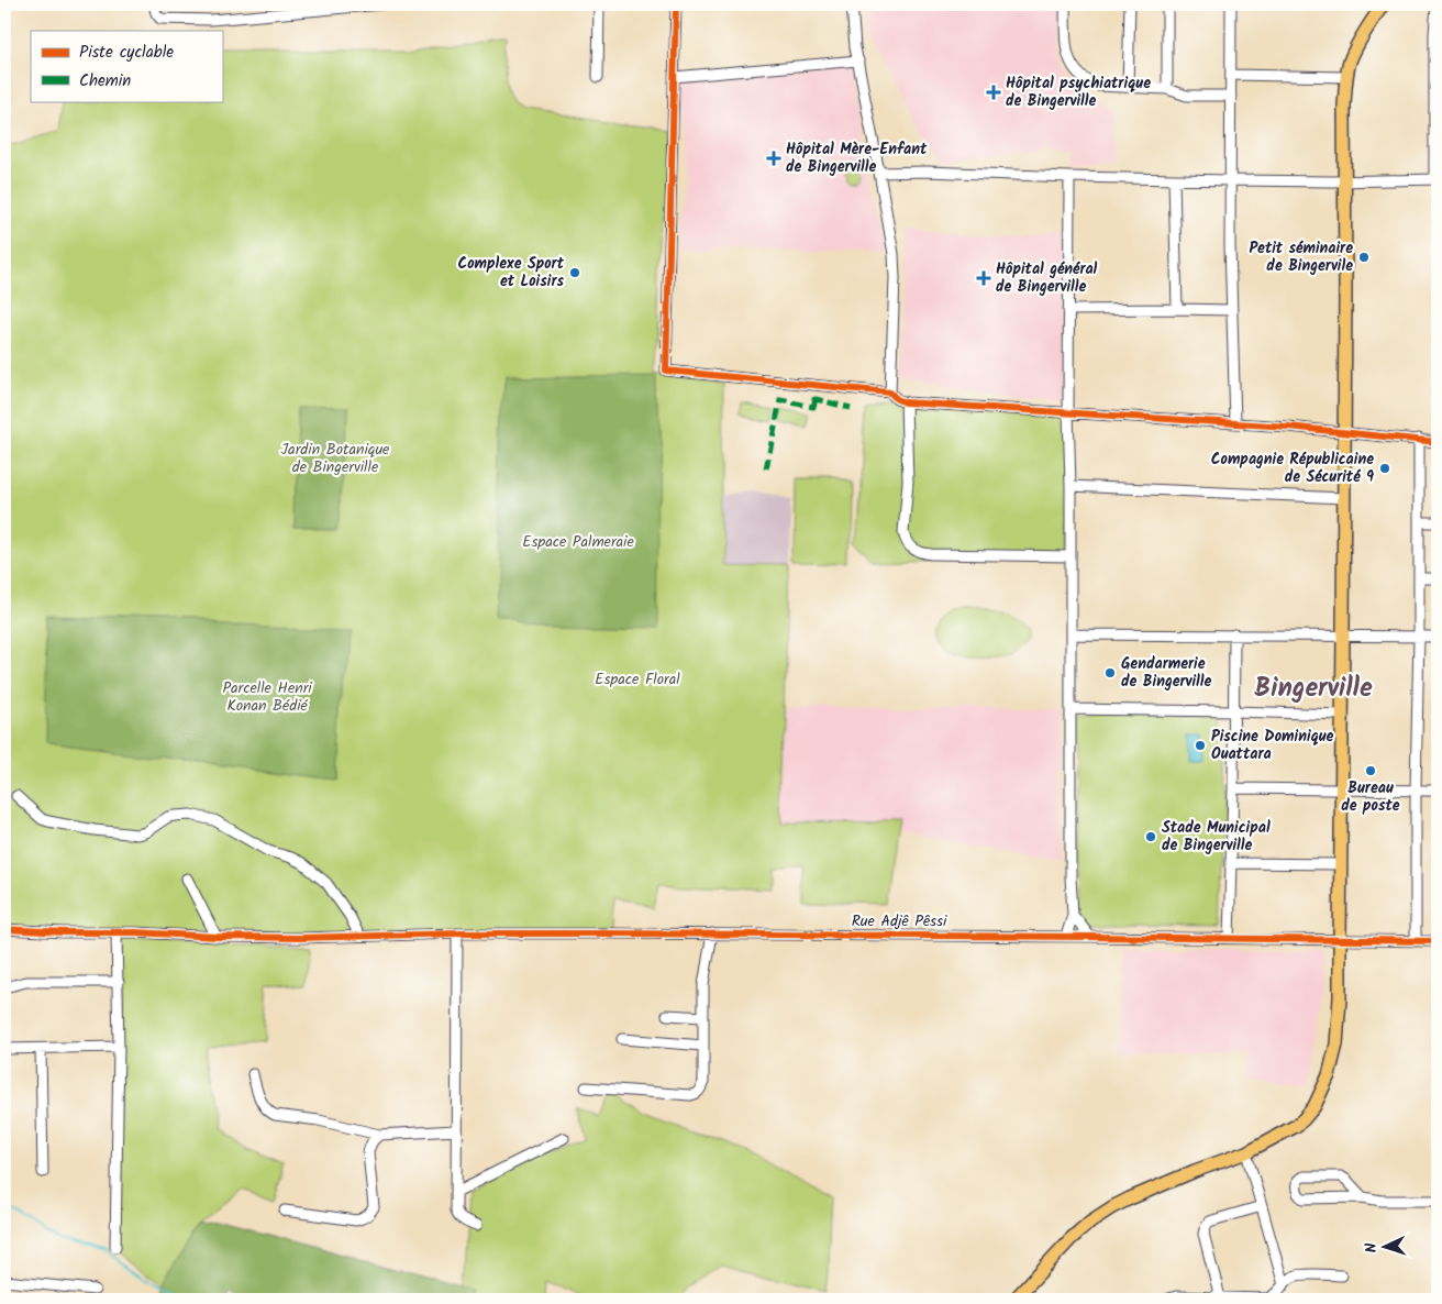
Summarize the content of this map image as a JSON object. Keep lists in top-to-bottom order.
{
  "streets": {
    "street": ["Rue Adjê Pêssi"]
  },
  "districts": ["Bingerville"],
  "parks": [
    "Jardin Botanique de Bingerville",
    "Espace Palmeraie",
    "Espace Floral",
    "Parcelle Henri Konan Bédié"
  ],
  "places": {
    "health": ["Hôpital psychiatrique de Bingerville", "Hôpital Mère-Enfant de Bingerville", "Hôpital général de Bingerville"],
    "other": [
      "Petit séminaire de Bingervile",
      "Complexe Sport et Loisirs",
      "Compagnie Républicaine de Sécurité 9",
      "Gendarmerie de Bingerville",
      "Piscine Dominique Ouattara",
      "Bureau de poste",
      "Stade Municipal de Bingerville"
    ]
  },
  "legend": ["Piste cyclable", "Chemin"],
  "north": "left"
}
